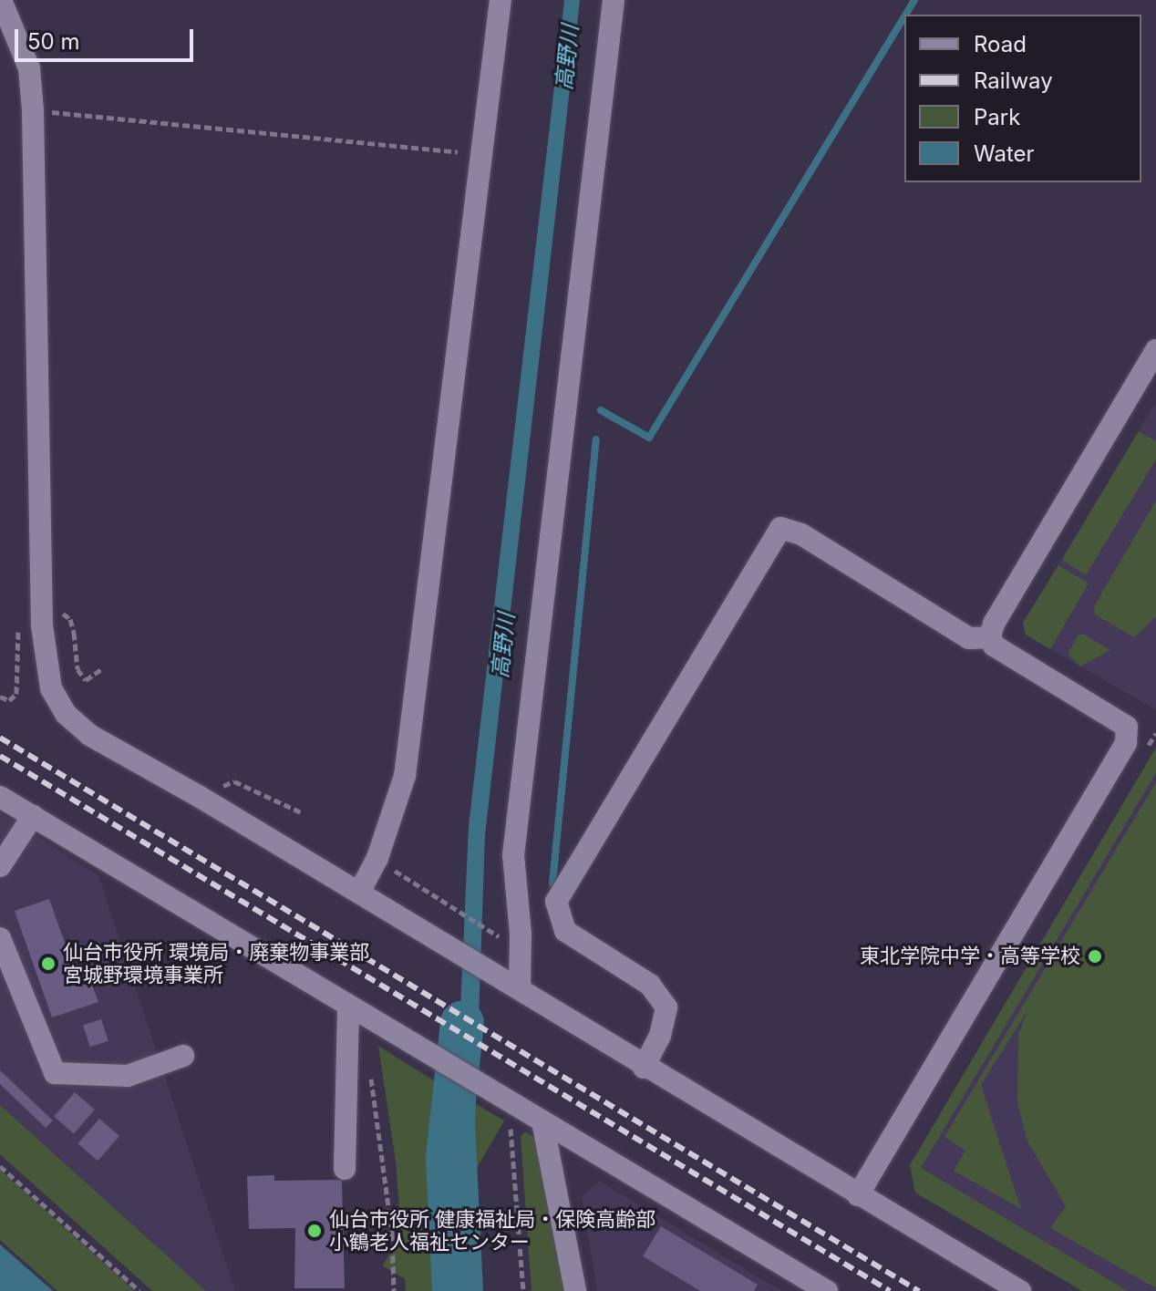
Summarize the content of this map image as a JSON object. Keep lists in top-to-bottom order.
{
  "water": ["高野川"],
  "places": ["東北学院中学・高等学校", "仙台市役所 環境局・廃棄物事業部 宮城野環境事業所", "仙台市役所 健康福祉局・保険高齢部 小鶴老人福祉センター"],
  "legend": [
    "Road",
    "Railway",
    "Park",
    "Water"
  ],
  "scale_bar": "50 m"
}
